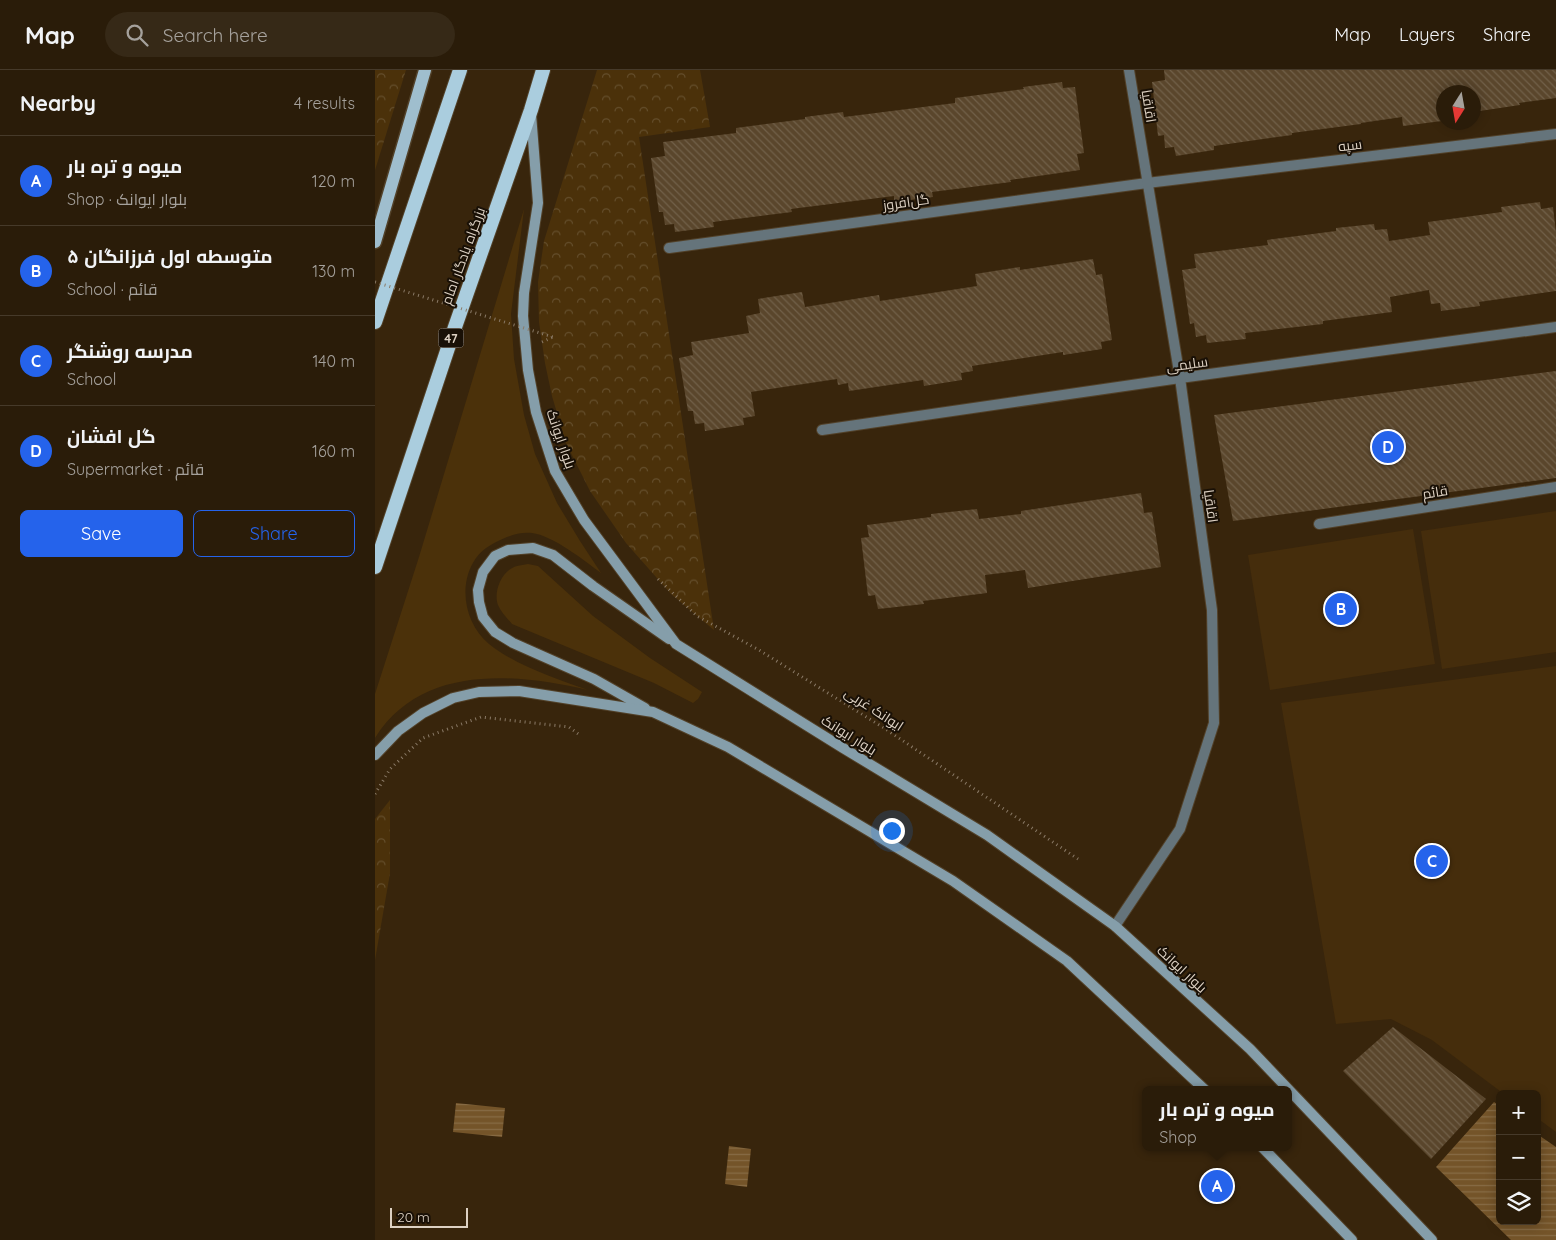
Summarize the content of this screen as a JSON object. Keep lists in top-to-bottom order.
{
  "streets": {
    "highway": ["بزرگراه یادگار امام", "47"],
    "main road": ["بلوار ایوانک"],
    "street": [
      "اقاقیا",
      "سپه",
      "گل‌افروز",
      "سلیمی",
      "قائم"
    ],
    "path": ["ایوانک غربی"]
  },
  "crossings": [
    ["اقاقیا", "سپه"],
    ["اقاقیا", "گل‌افروز"],
    ["اقاقیا", "سلیمی"],
    ["اقاقیا", "بلوار ایوانک"],
    ["سپه", "گل‌افروز"],
    ["بزرگراه یادگار امام", "بلوار ایوانک"]
  ],
  "scale_bar": "20 m",
  "north": "bottom",
  "page": {
    "header": "Map",
    "search": "Search here",
    "nav": ["Map", "Layers", "Share"],
    "heading": ["Nearby", "4 results"],
    "list": [
      {
        "mark": "A",
        "name": "میوه و تره بار",
        "note": "Shop · بلوار ایوانک",
        "value": "120 m"
      },
      {
        "mark": "B",
        "name": "متوسطه اول فرزانگان ۵",
        "note": "School · قائم",
        "value": "130 m"
      },
      {
        "mark": "C",
        "name": "مدرسه روشنگر",
        "note": "School",
        "value": "140 m"
      },
      {
        "mark": "D",
        "name": "گل افشان",
        "note": "Supermarket · قائم",
        "value": "160 m"
      }
    ],
    "pins": [
      "D",
      "B",
      "C",
      "A"
    ],
    "buttons": ["Save", "Share"],
    "popup": ["میوه و تره بار", "Shop"],
    "map_buttons": ["+", "−"],
    "scale": "20 m"
  }
}
